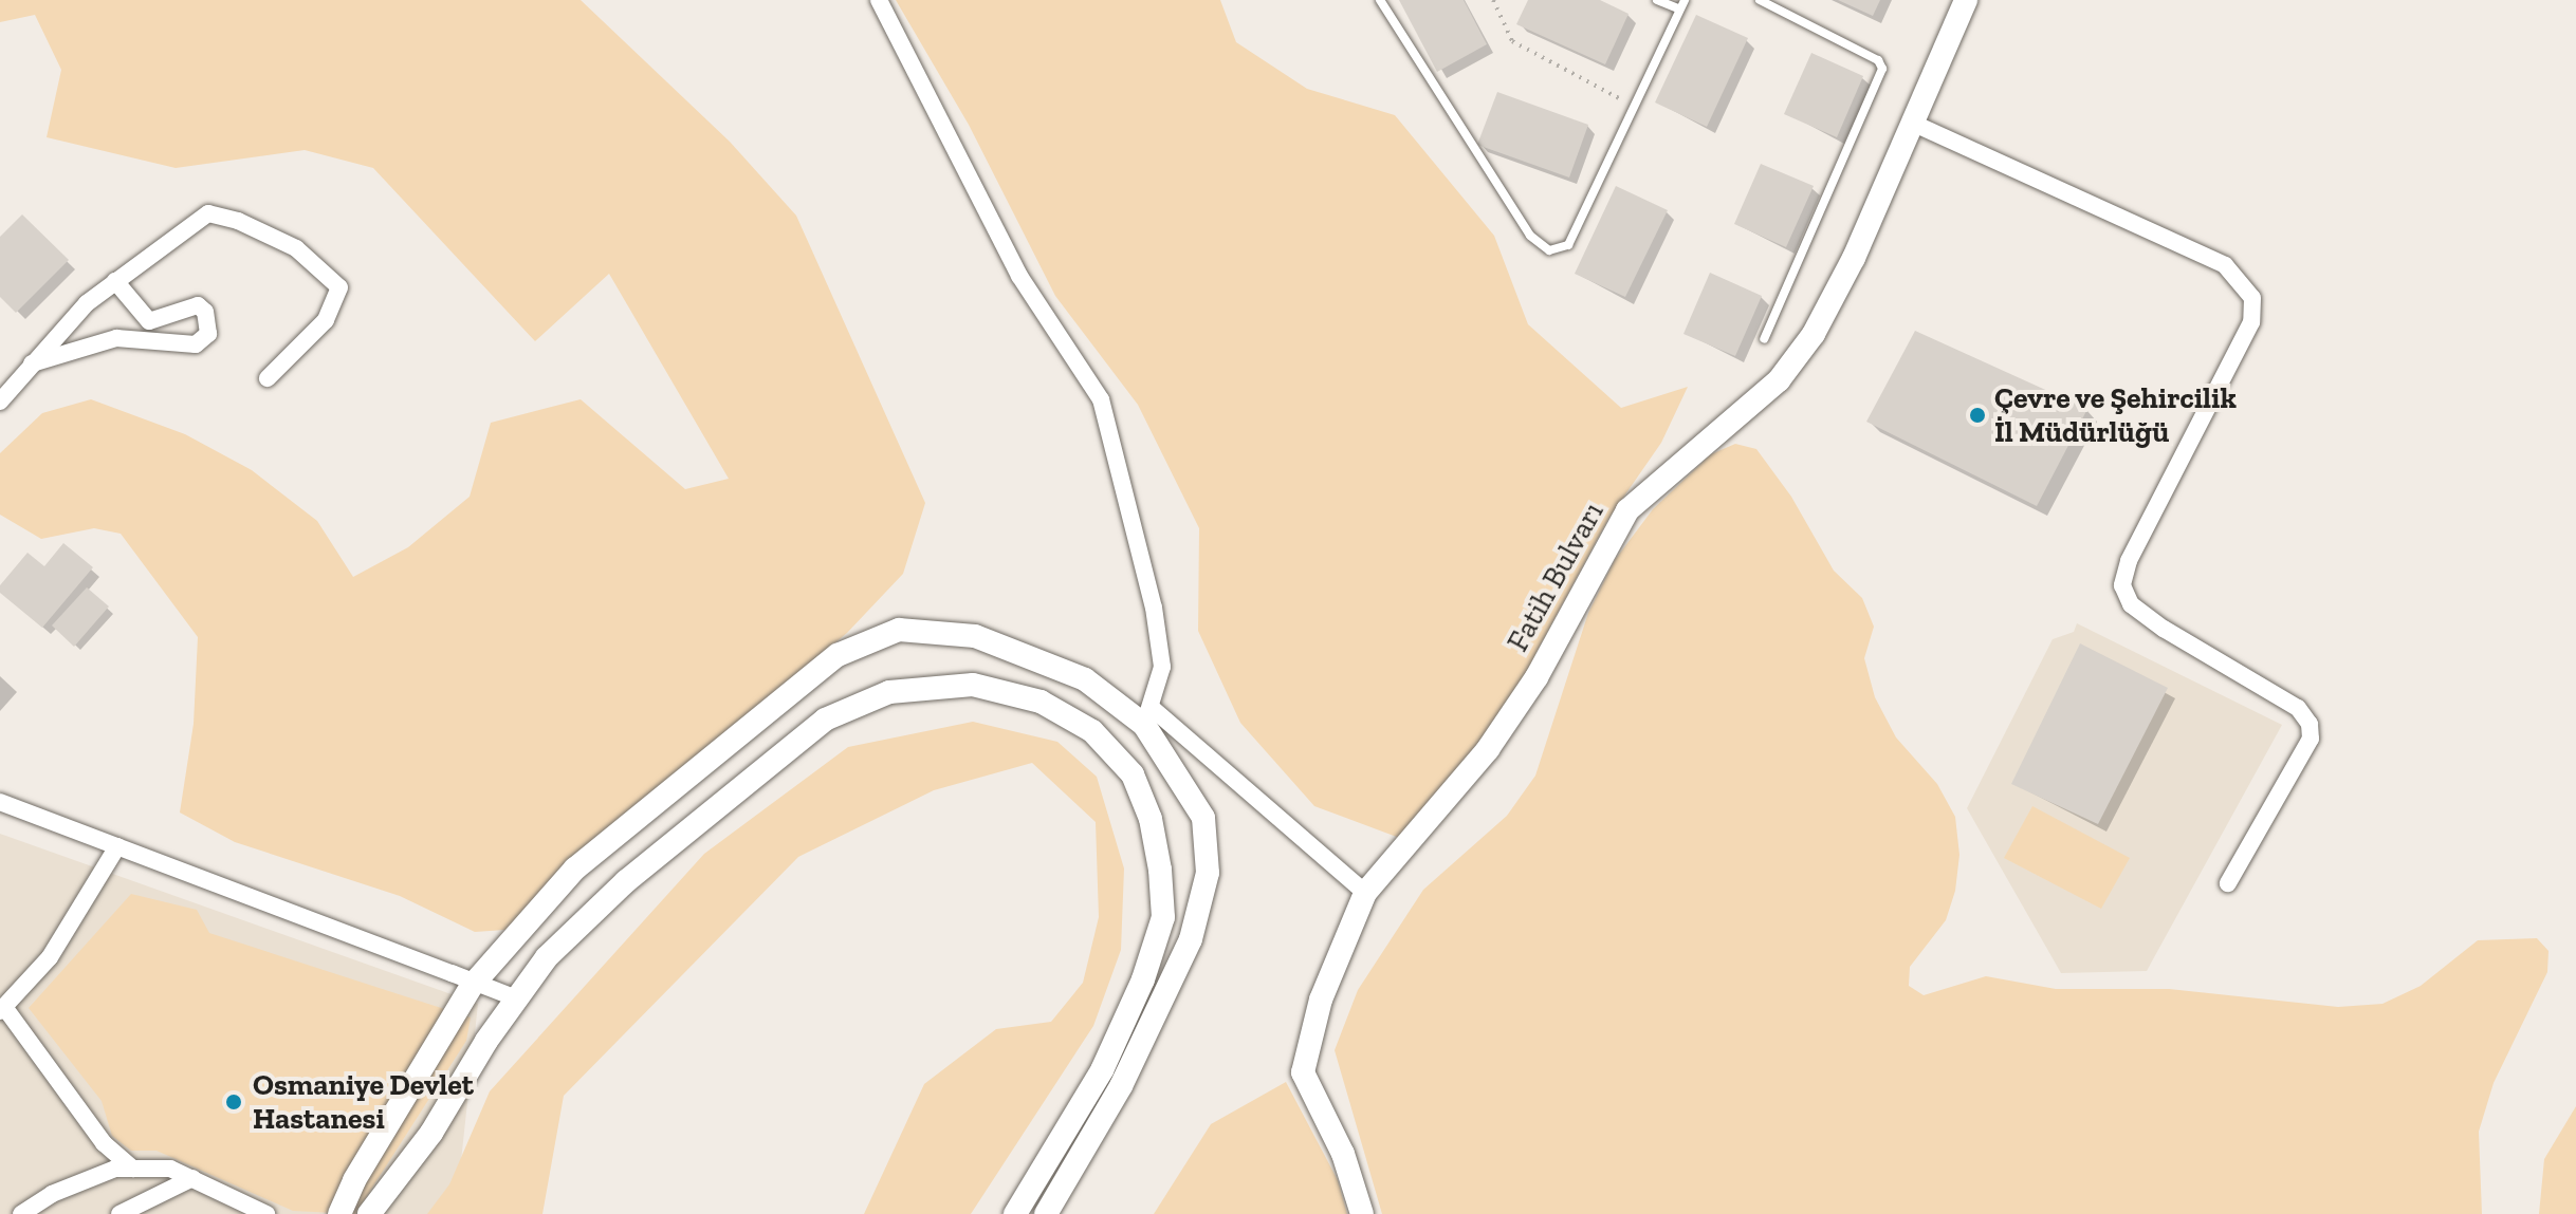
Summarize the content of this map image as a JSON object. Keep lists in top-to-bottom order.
{
  "streets": {
    "street": ["Fatih Bulvarı"]
  },
  "places": ["Çevre ve Şehircilik İl Müdürlüğü", "Osmaniye Devlet Hastanesi"]
}
